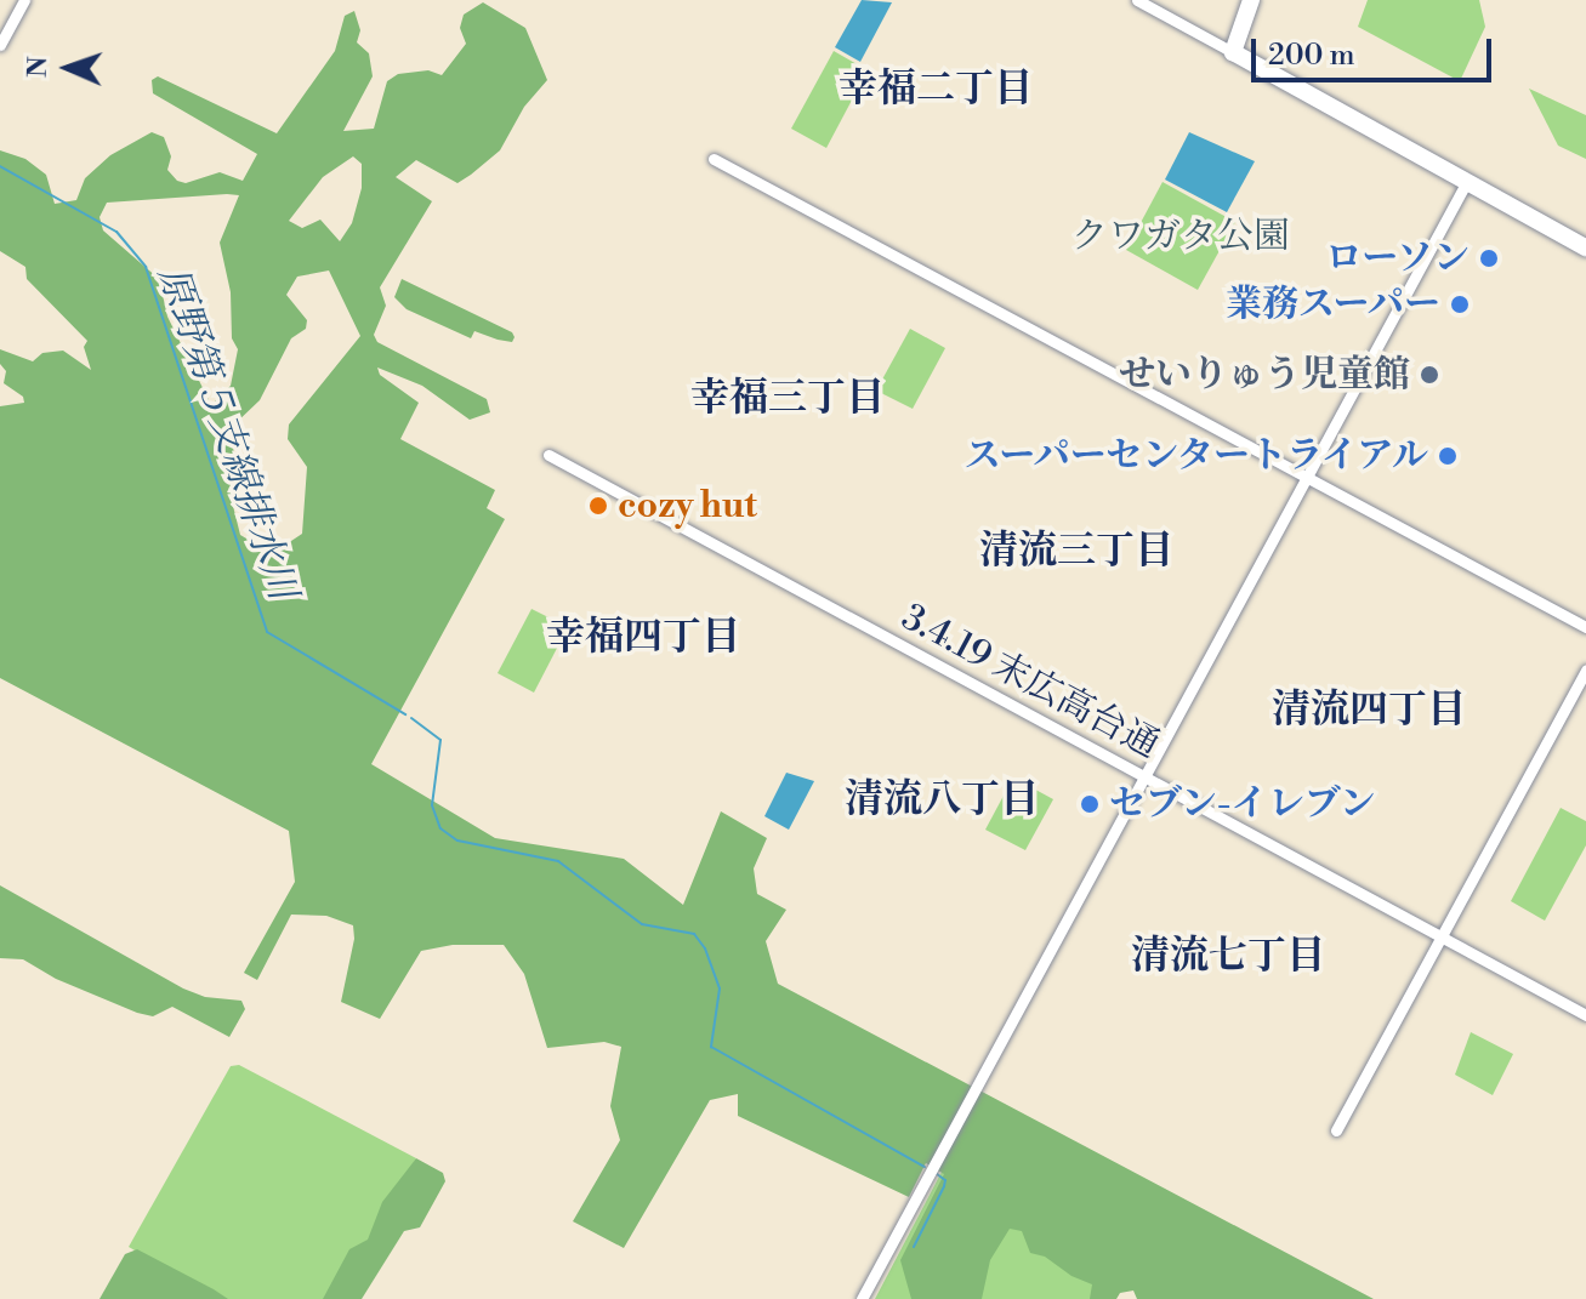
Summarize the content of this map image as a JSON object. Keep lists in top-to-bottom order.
{
  "streets": {
    "street": ["3.4.19 末広高台通"]
  },
  "districts": [
    "幸福二丁目",
    "幸福三丁目",
    "清流三丁目",
    "幸福四丁目",
    "清流四丁目",
    "清流八丁目",
    "清流七丁目"
  ],
  "water": ["原野第５支線排水川"],
  "parks": ["クワガタ公園"],
  "places": [
    "ローソン",
    "業務スーパー",
    "せいりゅう児童館",
    "スーパーセンタートライアル",
    "cozy hut",
    "セブン-イレブン"
  ],
  "scale_bar": "200 m",
  "north": "left"
}
